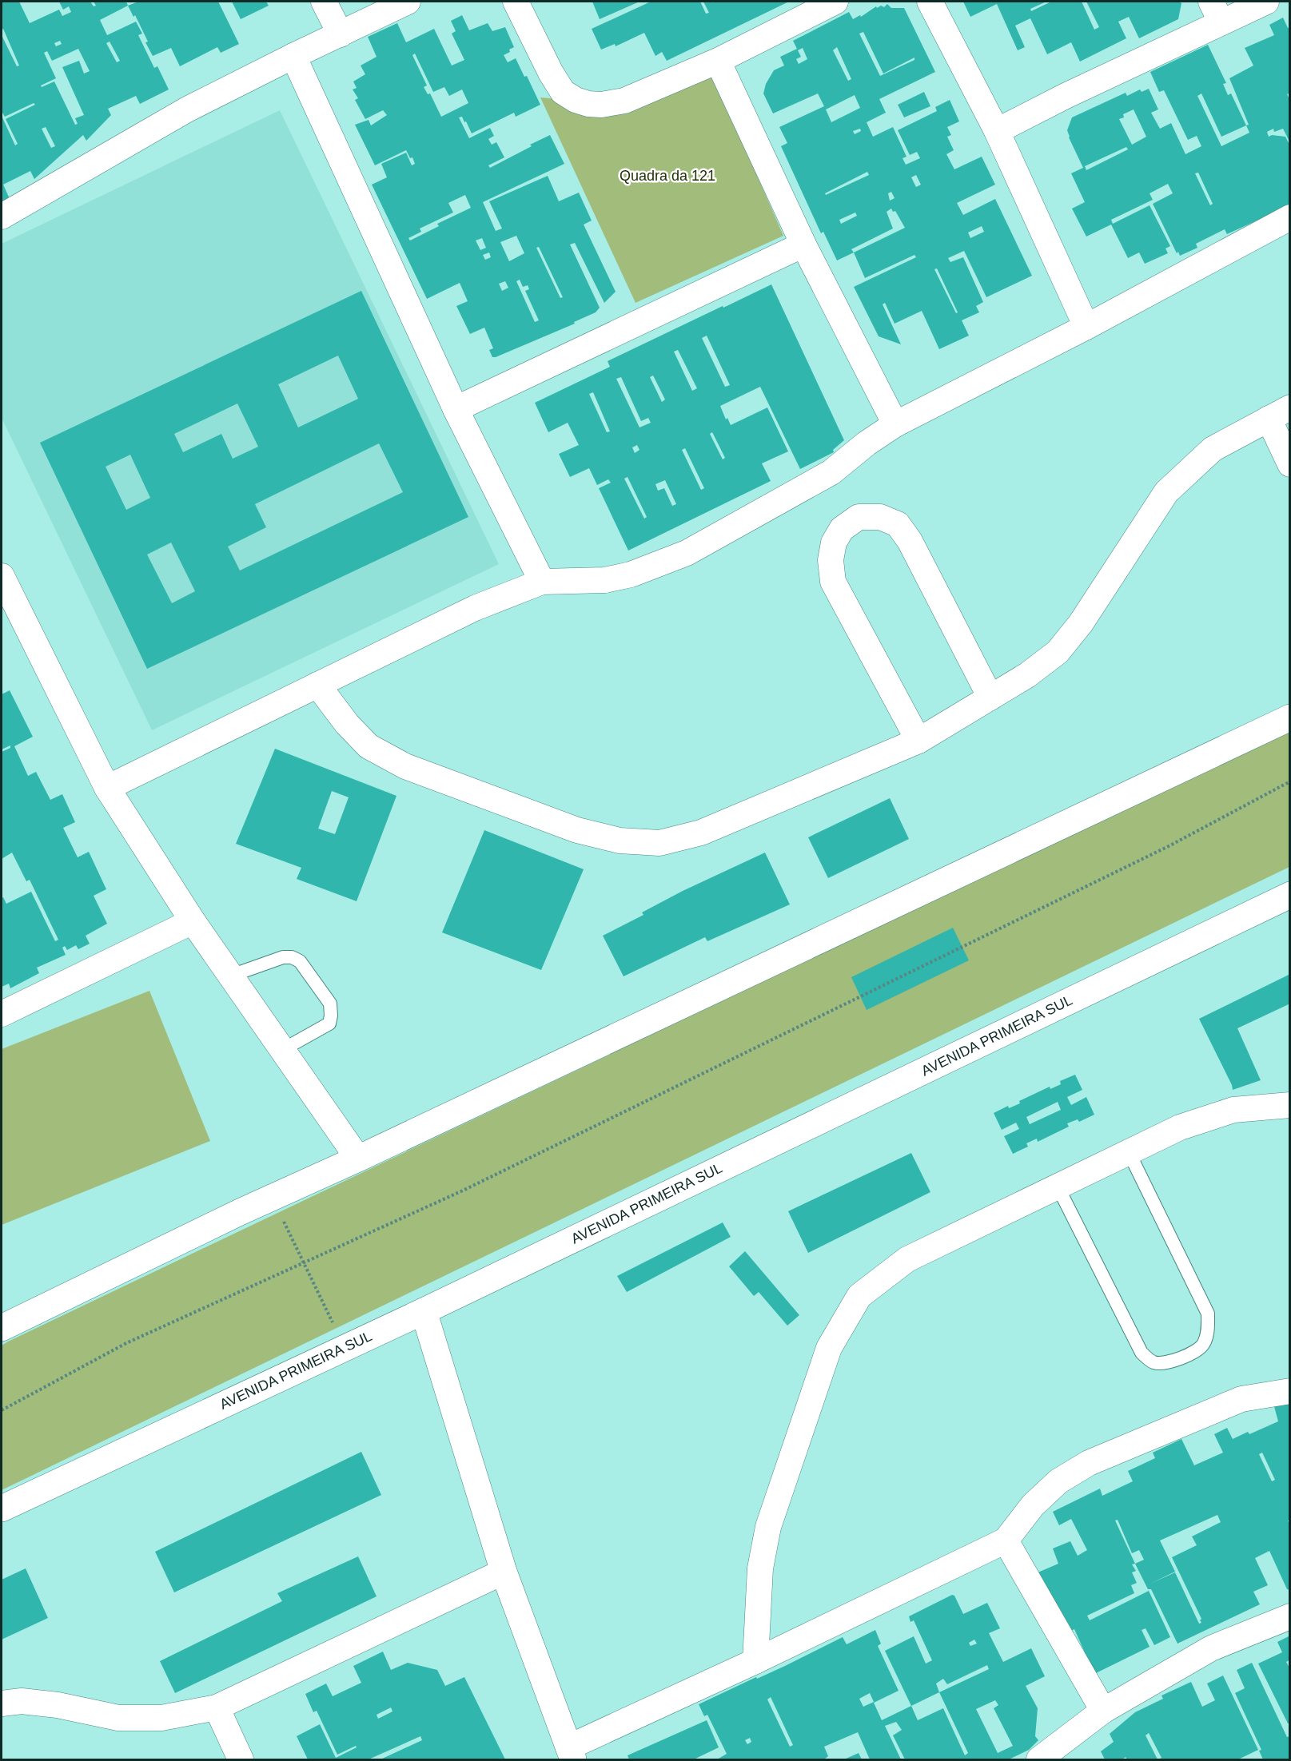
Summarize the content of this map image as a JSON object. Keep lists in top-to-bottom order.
{
  "streets": {
    "street": ["AVENIDA PRIMEIRA SUL"]
  },
  "parks": ["Quadra da 121"]
}
